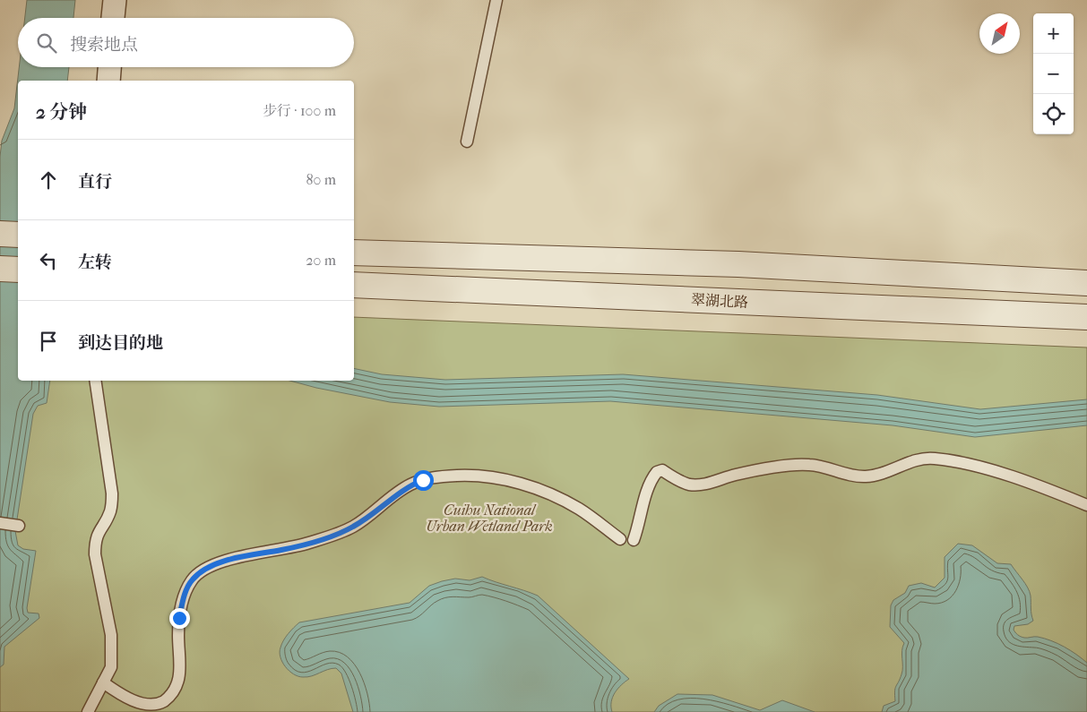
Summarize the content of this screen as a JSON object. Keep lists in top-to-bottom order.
{
  "streets": {
    "street": ["翠湖北路"]
  },
  "parks": ["Cuihu National Urban Wetland Park"],
  "north": "top right",
  "page": {
    "map_buttons": ["+", "−"],
    "search": "搜索地点",
    "heading": ["2 分钟", "步行 · 100 m"],
    "list": [
      ["直行", "80 m"],
      ["左转", "20 m"],
      "到达目的地"
    ]
  }
}
